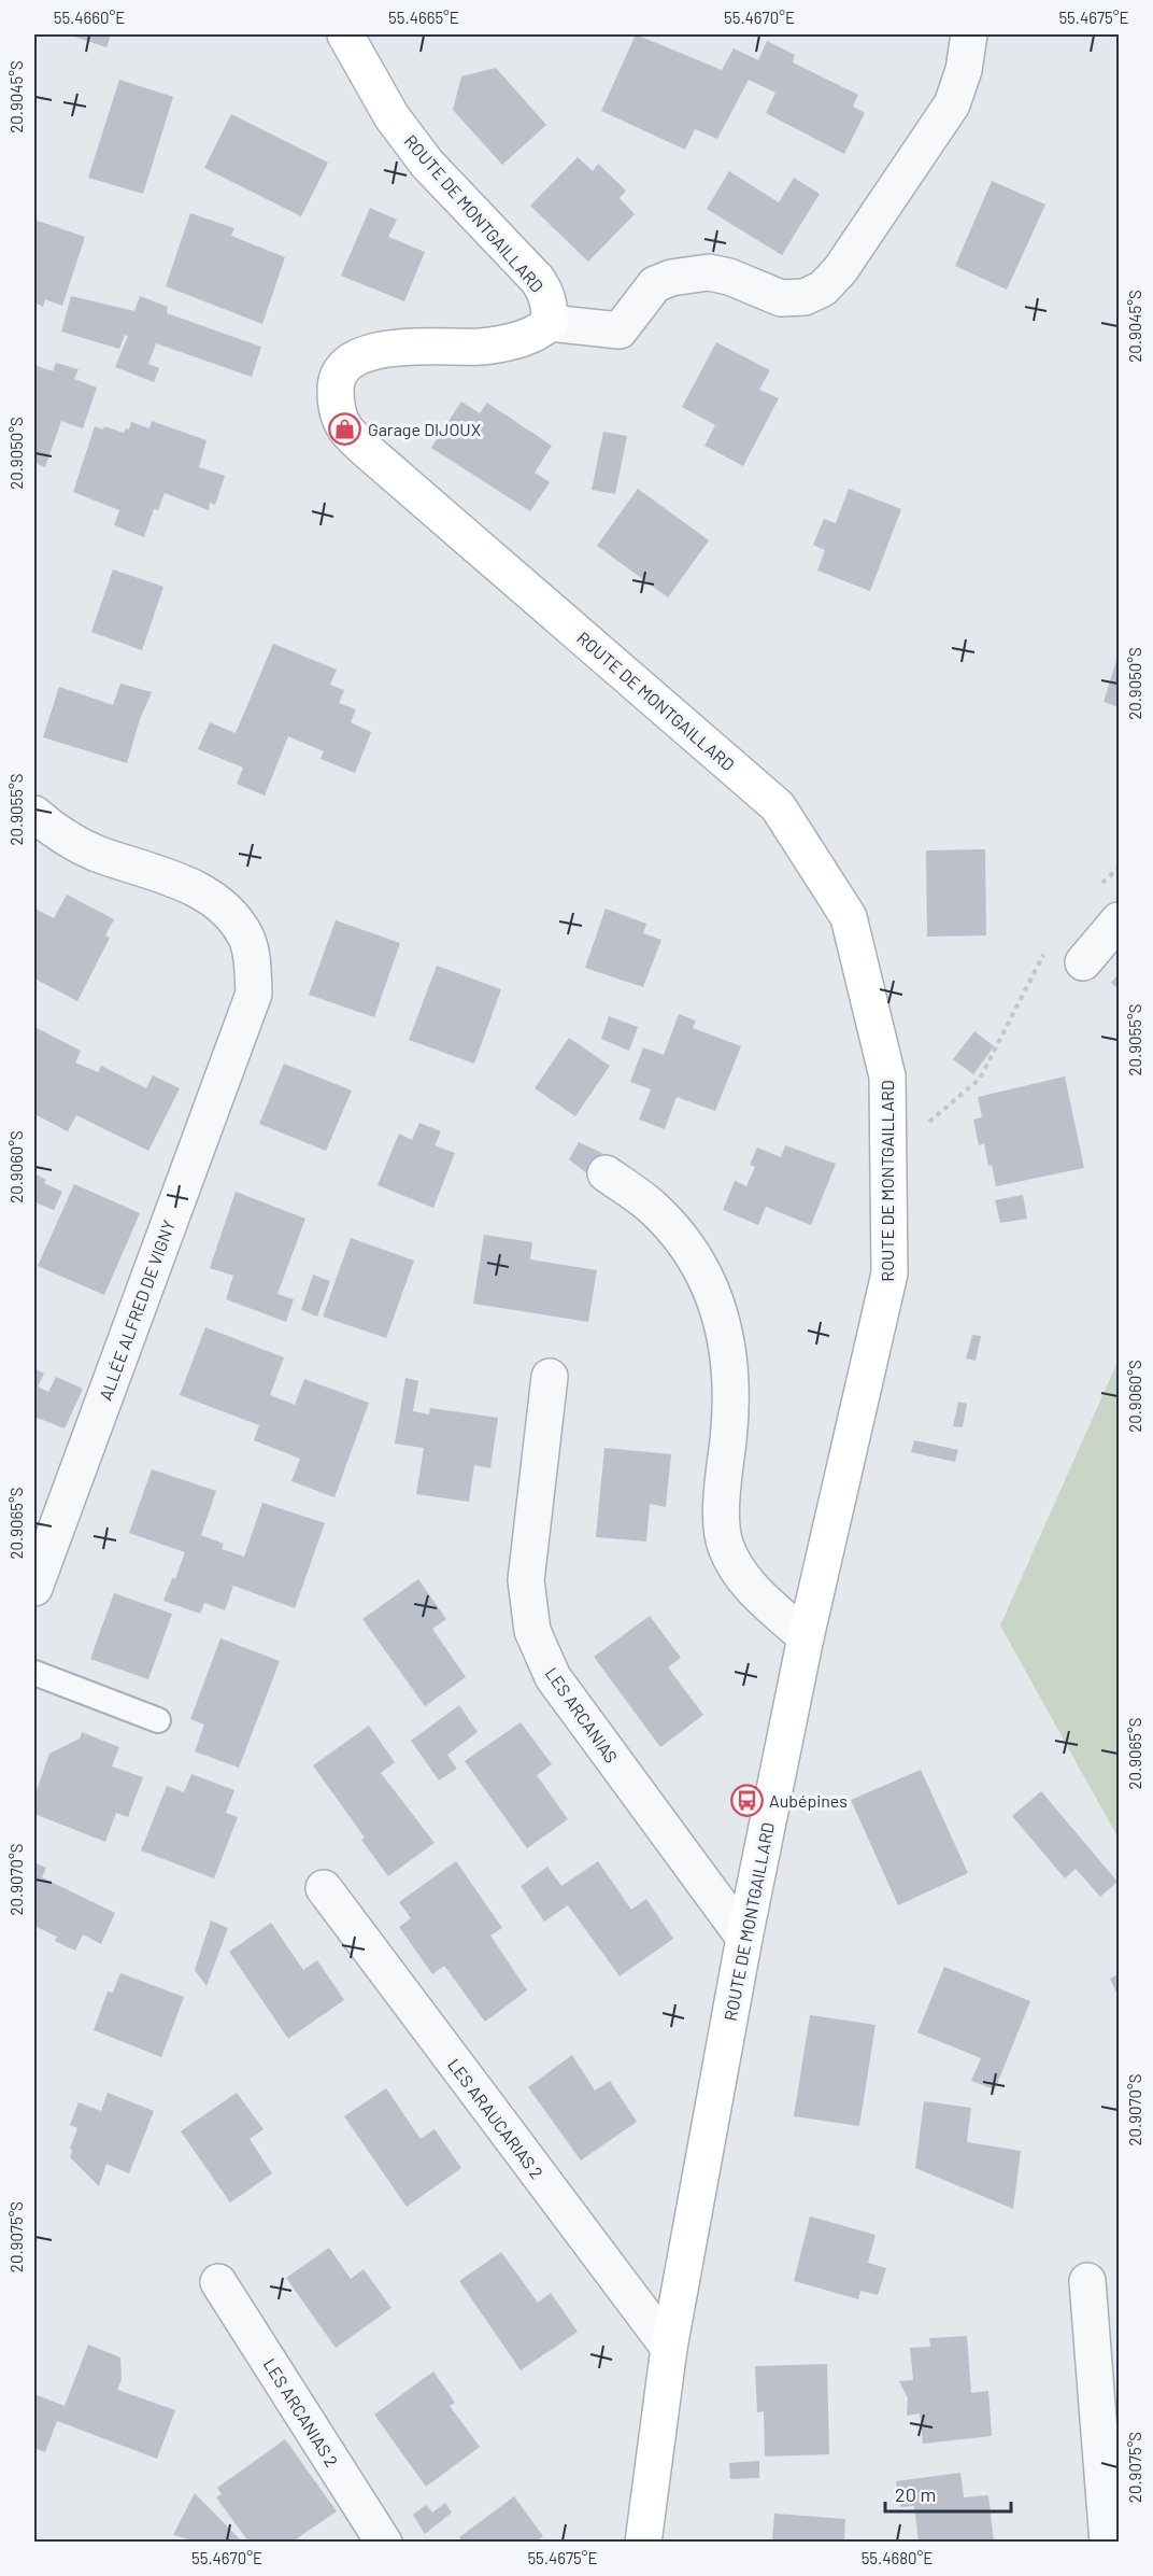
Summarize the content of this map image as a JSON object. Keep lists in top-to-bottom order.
{
  "streets": {
    "street": [
      "ROUTE DE MONTGAILLARD",
      "ALLÉE ALFRED DE VIGNY",
      "LES ARCANIAS",
      "LES ARAUCARIAS 2",
      "LES ARCANIAS 2"
    ]
  },
  "crossings": [
    ["ROUTE DE MONTGAILLARD", "LES ARCANIAS"],
    ["ROUTE DE MONTGAILLARD", "LES ARAUCARIAS 2"]
  ],
  "places": {
    "shop": ["Garage DIJOUX"],
    "bus stop": ["Aubépines"]
  },
  "scale_bar": "20 m",
  "coordinates": [
    "55.4660°E",
    "55.4665°E",
    "55.4670°E",
    "55.4675°E",
    "20.9045°S",
    "20.9050°S",
    "20.9055°S",
    "20.9060°S",
    "20.9065°S",
    "20.9070°S",
    "20.9075°S",
    "55.4680°E"
  ]
}
